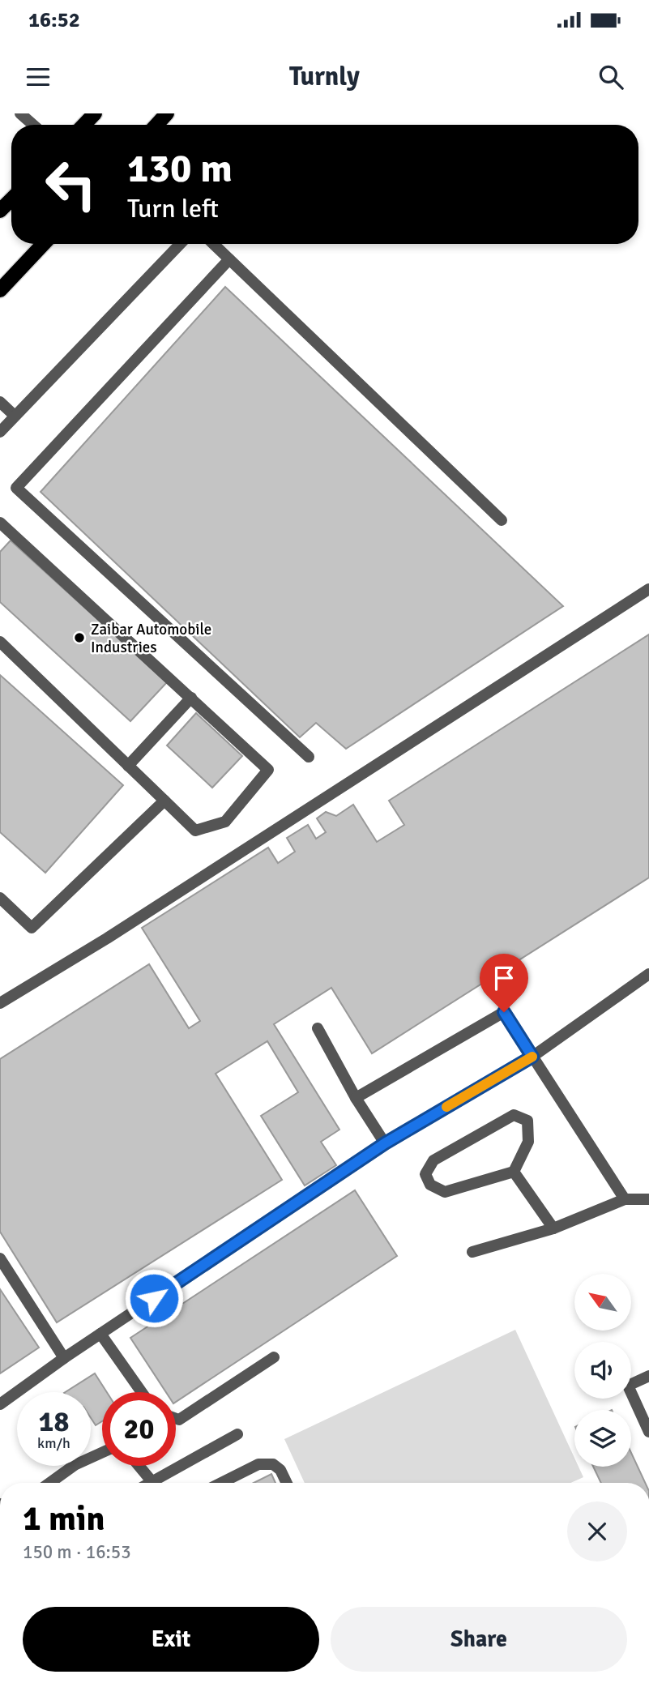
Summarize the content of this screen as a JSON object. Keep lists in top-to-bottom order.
{
  "places": ["Zaibar Automobile Industries"],
  "north": "top left",
  "page": {
    "status": "16:52",
    "header": "Turnly",
    "turn": ["130 m", "Turn left"],
    "speed": "18 km/h",
    "limit": "20",
    "heading": ["1 min", "150 m · 16:53"],
    "buttons": ["Exit", "Share"]
  }
}
